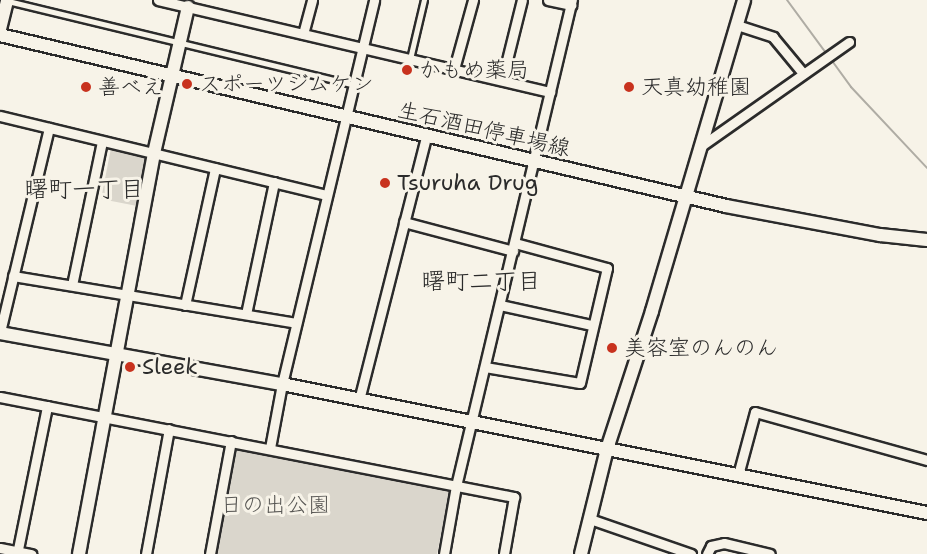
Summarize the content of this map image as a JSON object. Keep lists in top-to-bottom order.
{
  "streets": {
    "street": ["生石酒田停車場線"]
  },
  "districts": ["曙町一丁目", "曙町二丁目"],
  "parks": ["日の出公園"],
  "places": [
    "かもめ薬局",
    "スポーツジムケン",
    "善べえ",
    "天真幼稚園",
    "Tsuruha Drug",
    "美容室のんのん",
    "Sleek"
  ]
}
